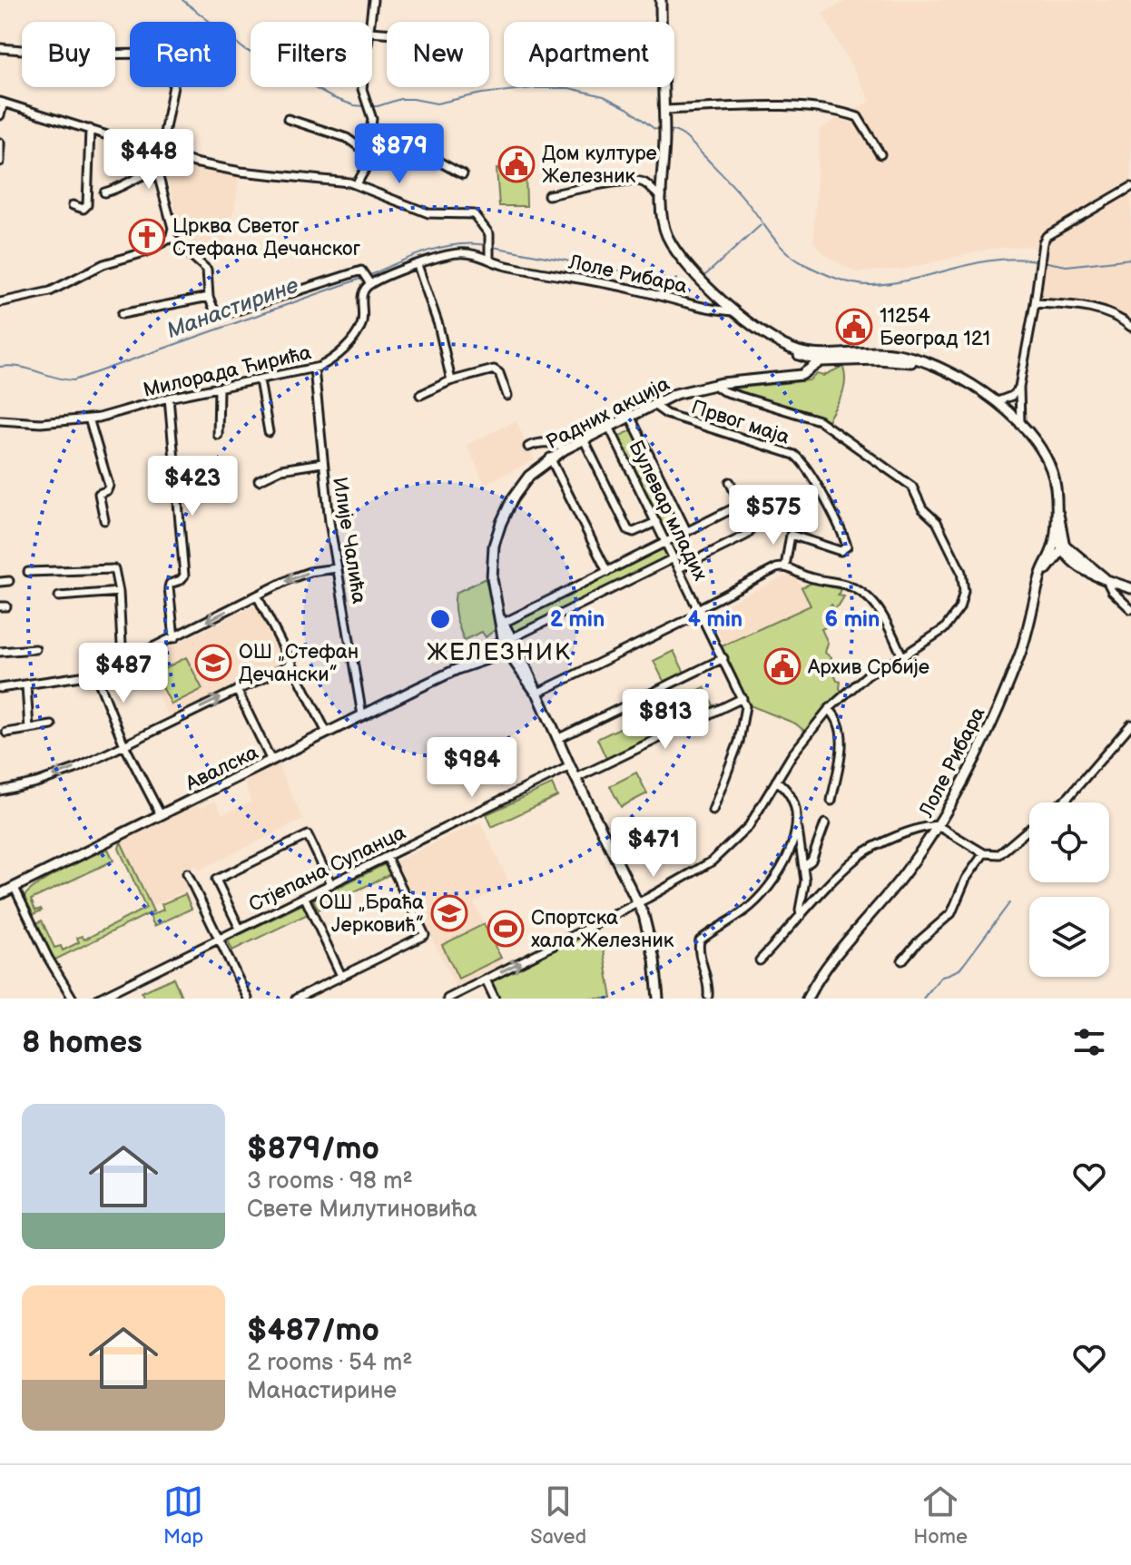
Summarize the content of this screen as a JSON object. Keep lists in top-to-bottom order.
{
  "streets": {
    "main road": ["Лоле Рибара", "Радних акција", "Авалска"],
    "street": [
      "Милорада Ћирића",
      "Првог маја",
      "Булевар младих",
      "Илије Чалића",
      "Стјепана Супанца"
    ]
  },
  "crossings": [
    ["Лоле Рибара", "Радних акција"],
    ["Милорада Ћирића", "Илије Чалића"],
    ["Радних акција", "Првог маја"],
    ["Радних акција", "Булевар младих"],
    ["Радних акција", "Авалска"],
    ["Радних акција", "Стјепана Супанца"],
    ["Илије Чалића", "Авалска"]
  ],
  "districts": ["ЖЕЛЕЗНИК"],
  "water": ["Манастирине"],
  "places": {
    "public building": ["Дом културе Железник", "11254 Београд 121", "Архив Србије"],
    "church": ["Црква Светог Стефана Дечанског"],
    "school or university": ["ОШ „Стефан Дечански”", "ОШ „Браћа Јерковић”"],
    "sports": ["Спортска хала Железник"]
  },
  "page": {
    "chip": [
      "Buy",
      "Rent",
      "Filters",
      "New",
      "Apartment"
    ],
    "price": [
      "$879",
      "$448",
      "$423",
      "$575",
      "$487",
      "$813",
      "$984",
      "$471"
    ],
    "heading": "8 homes",
    "list": [
      {
        "name": "$879/mo",
        "note": "3 rooms · 98 m² · Свете Милутиновића"
      },
      {
        "name": "$487/mo",
        "note": "2 rooms · 54 m² · Манастирине"
      }
    ],
    "tabs": ["Map", "Saved", "Home"]
  },
  "rings": ["2 min", "4 min", "6 min"]
}
